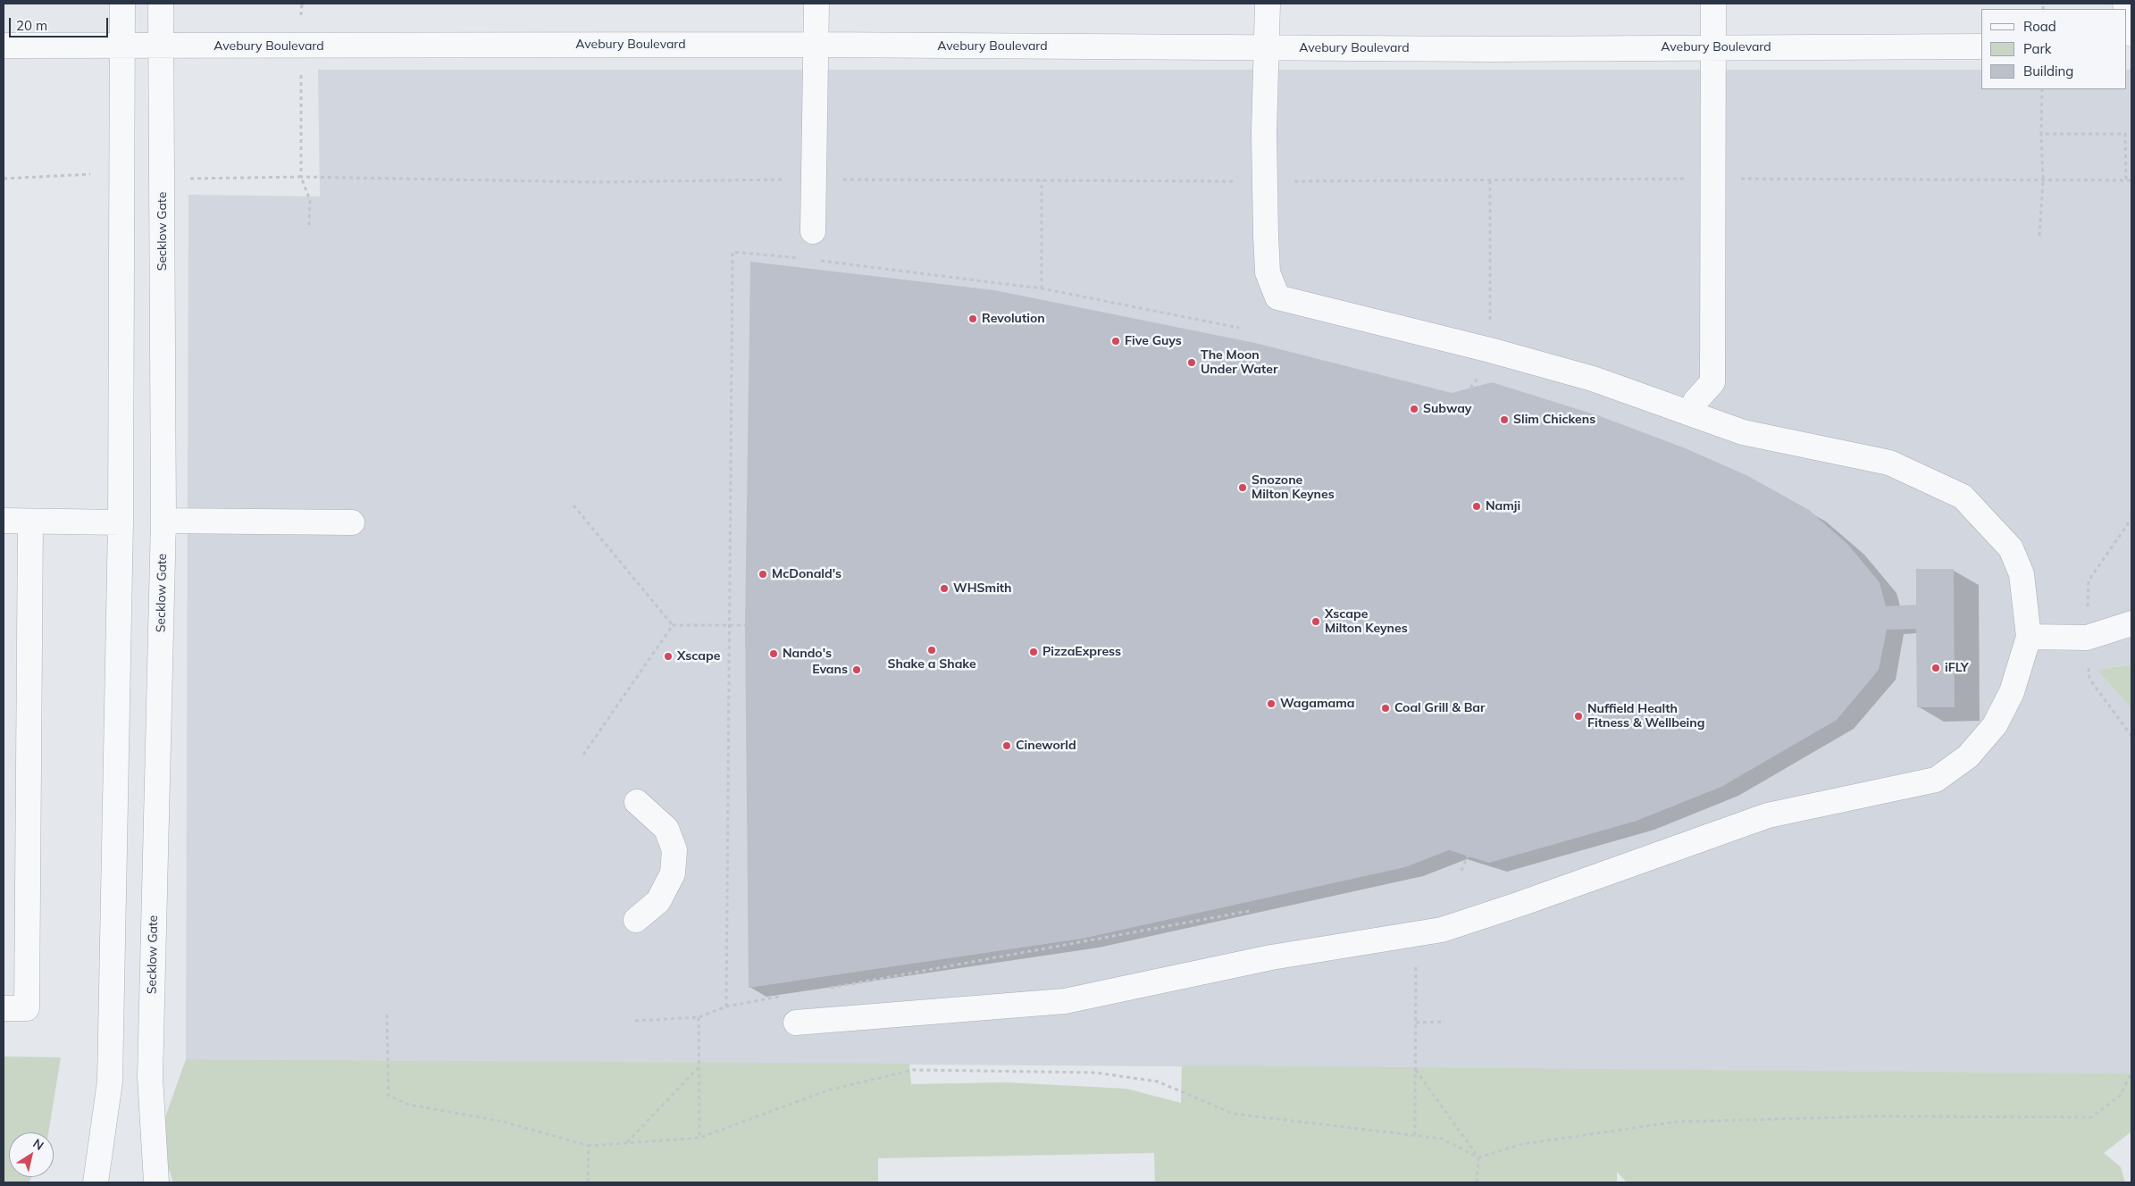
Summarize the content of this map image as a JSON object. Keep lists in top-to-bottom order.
{
  "streets": {
    "street": ["Avebury Boulevard", "Secklow Gate"]
  },
  "crossings": [
    ["Avebury Boulevard", "Secklow Gate"]
  ],
  "places": [
    "Revolution",
    "Five Guys",
    "The Moon Under Water",
    "Subway",
    "Slim Chickens",
    "Snozone Milton Keynes",
    "Namji",
    "McDonald's",
    "WHSmith",
    "Xscape Milton Keynes",
    "Shake a Shake",
    "PizzaExpress",
    "Nando's",
    "Xscape",
    "iFLY",
    "Evans",
    "Wagamama",
    "Coal Grill & Bar",
    "Nuffield Health Fitness & Wellbeing",
    "Cineworld"
  ],
  "legend": ["Road", "Park", "Building"],
  "scale_bar": "20 m",
  "north": "top right"
}
